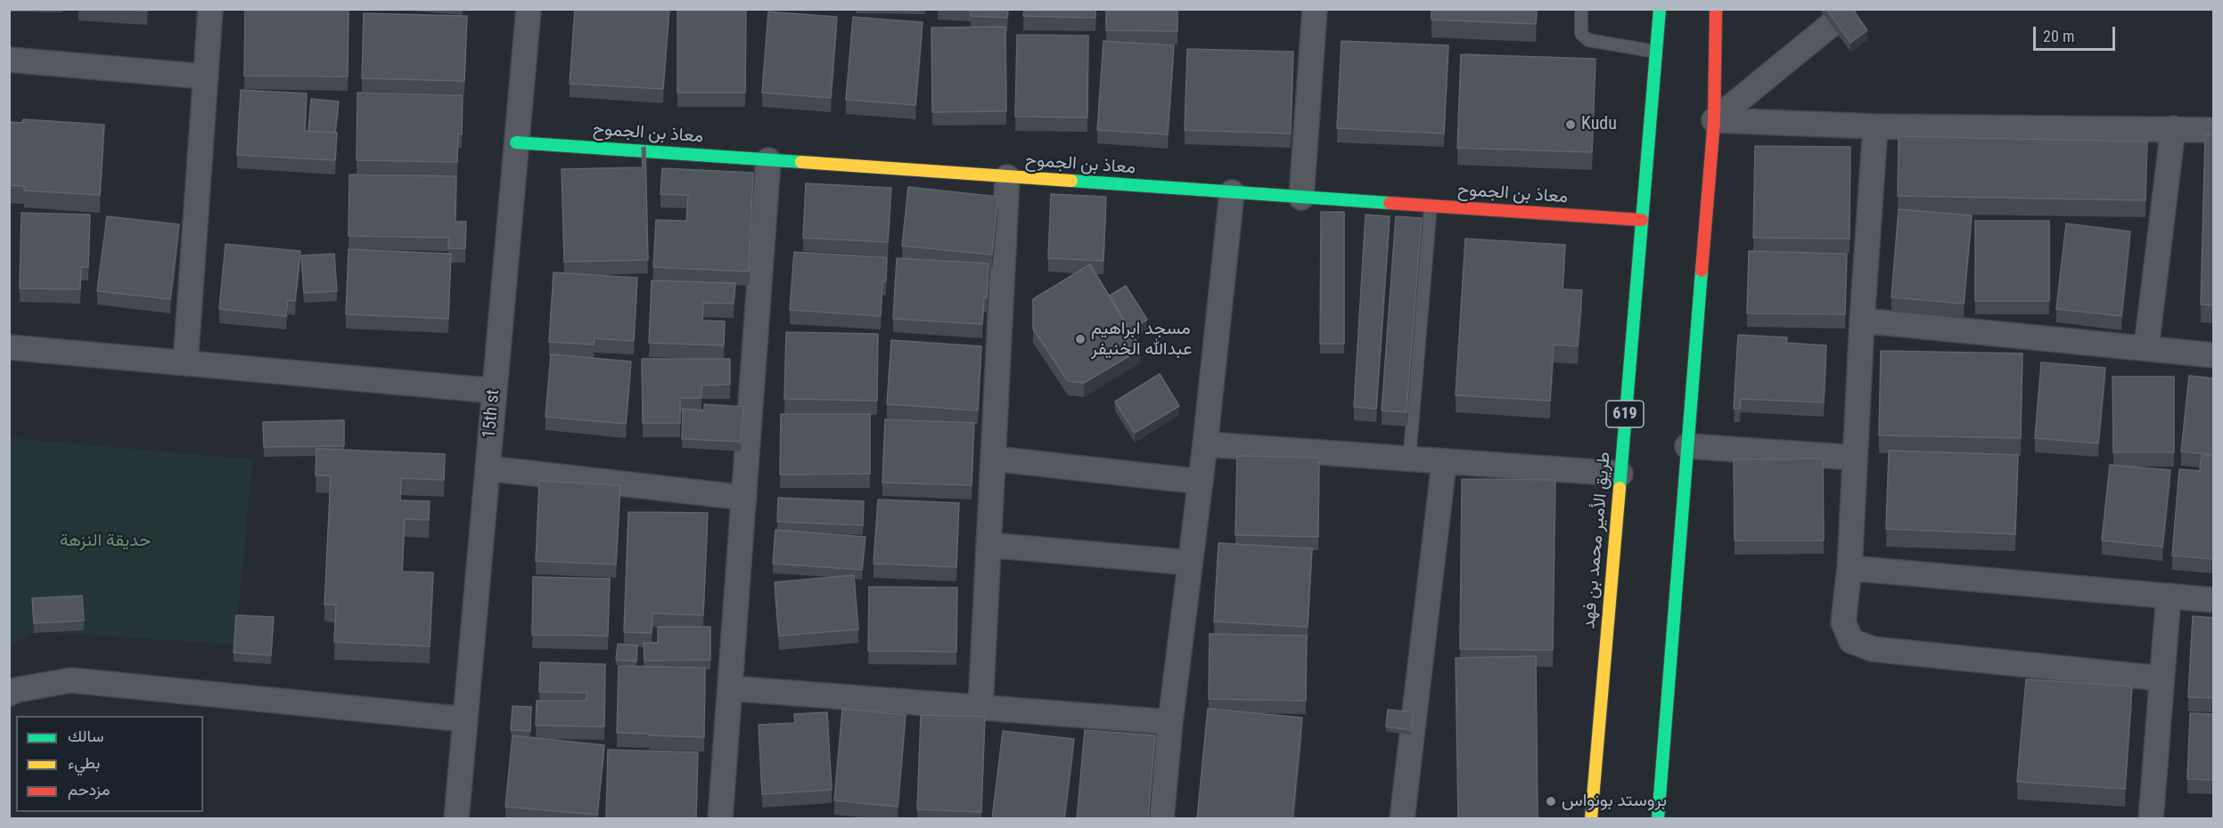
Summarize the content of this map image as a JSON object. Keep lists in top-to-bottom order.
{
  "streets": {
    "main road": ["معاذ بن الجموح", "619", "طريق الأمير محمد بن فهد"],
    "street": ["15th st"]
  },
  "crossings": [
    ["معاذ بن الجموح", "15th st"],
    ["معاذ بن الجموح", "طريق الأمير محمد بن فهد"]
  ],
  "parks": ["حديقة النزهة"],
  "places": ["Kudu", "مسجد ابراهيم عبدالله الخنيفر", "بروستد بونواس"],
  "legend": ["سالك", "بطيء", "مزدحم"],
  "scale_bar": "20 m"
}
